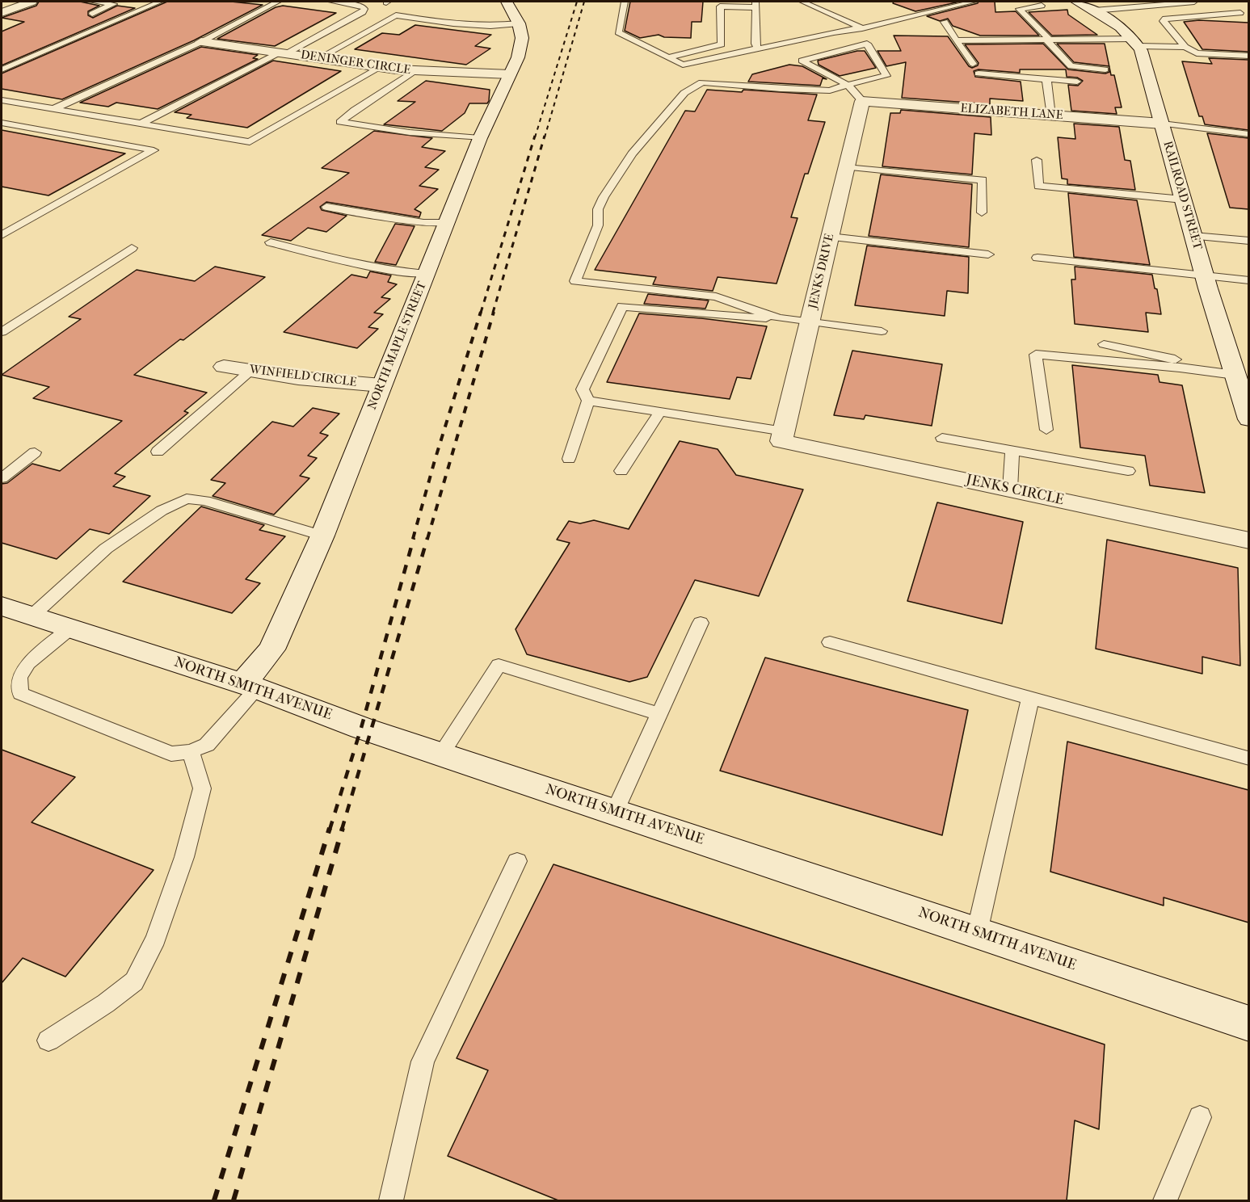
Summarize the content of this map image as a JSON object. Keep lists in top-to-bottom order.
{
  "streets": {
    "main road": [
      "DENINGER CIRCLE",
      "ELIZABETH LANE",
      "RAILROAD STREET",
      "JENKS DRIVE",
      "NORTH MAPLE STREET",
      "WINFIELD CIRCLE",
      "JENKS CIRCLE",
      "NORTH SMITH AVENUE"
    ]
  },
  "crossings": [
    ["DENINGER CIRCLE", "NORTH MAPLE STREET"],
    ["ELIZABETH LANE", "RAILROAD STREET"],
    ["ELIZABETH LANE", "JENKS DRIVE"],
    ["JENKS DRIVE", "JENKS CIRCLE"],
    ["NORTH MAPLE STREET", "WINFIELD CIRCLE"],
    ["NORTH MAPLE STREET", "NORTH SMITH AVENUE"]
  ]
}
